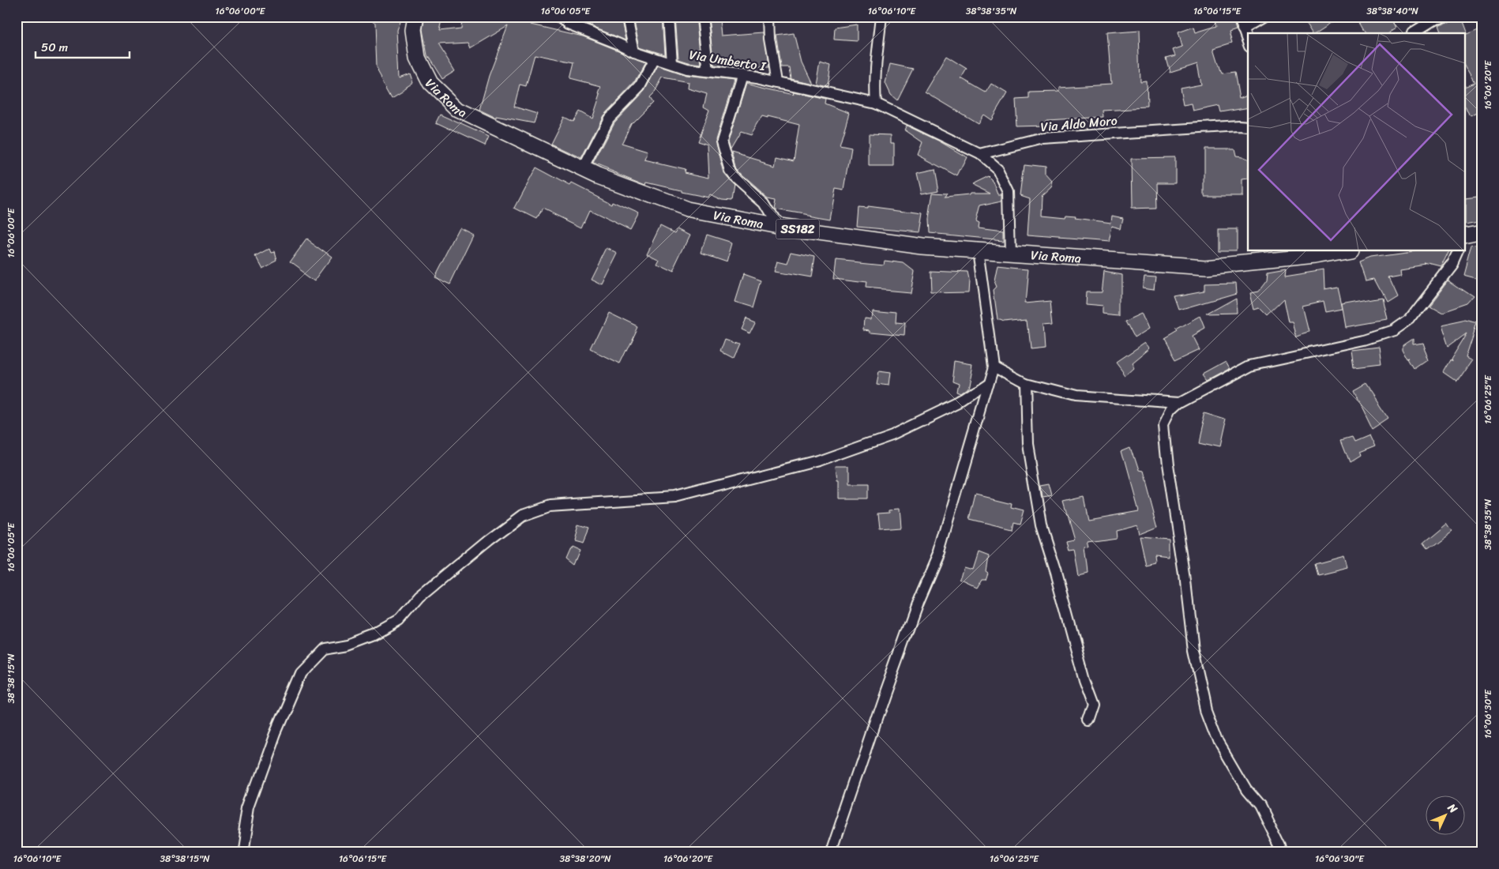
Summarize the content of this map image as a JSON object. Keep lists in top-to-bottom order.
{
  "streets": {
    "main road": ["Via Roma", "SS182"],
    "street": ["Via Umberto I", "Via Aldo Moro"]
  },
  "crossings": [
    ["Via Roma", "SS182"]
  ],
  "scale_bar": "50 m",
  "north": "top right",
  "coordinates": [
    "16°06'00\"E",
    "16°06'05\"E",
    "16°06'10\"E",
    "38°38'35\"N",
    "16°06'15\"E",
    "38°38'40\"N",
    "16°06'20\"E",
    "16°06'25\"E",
    "38°38'15\"N",
    "16°06'30\"E",
    "38°38'20\"N"
  ]
}
